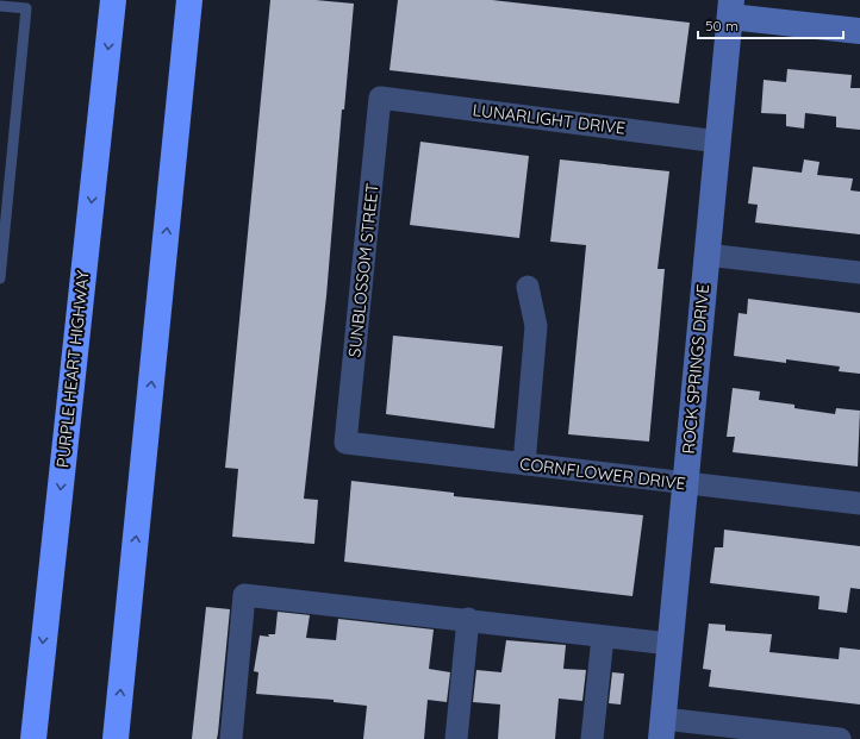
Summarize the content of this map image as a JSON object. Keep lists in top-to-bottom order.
{
  "streets": {
    "highway": ["PURPLE HEART HIGHWAY"],
    "street": [
      "LUNARLIGHT DRIVE",
      "SUNBLOSSOM STREET",
      "ROCK SPRINGS DRIVE",
      "CORNFLOWER DRIVE"
    ]
  },
  "crossings": [
    ["LUNARLIGHT DRIVE", "SUNBLOSSOM STREET"],
    ["LUNARLIGHT DRIVE", "ROCK SPRINGS DRIVE"],
    ["SUNBLOSSOM STREET", "CORNFLOWER DRIVE"],
    ["ROCK SPRINGS DRIVE", "CORNFLOWER DRIVE"]
  ],
  "scale_bar": "50 m"
}
